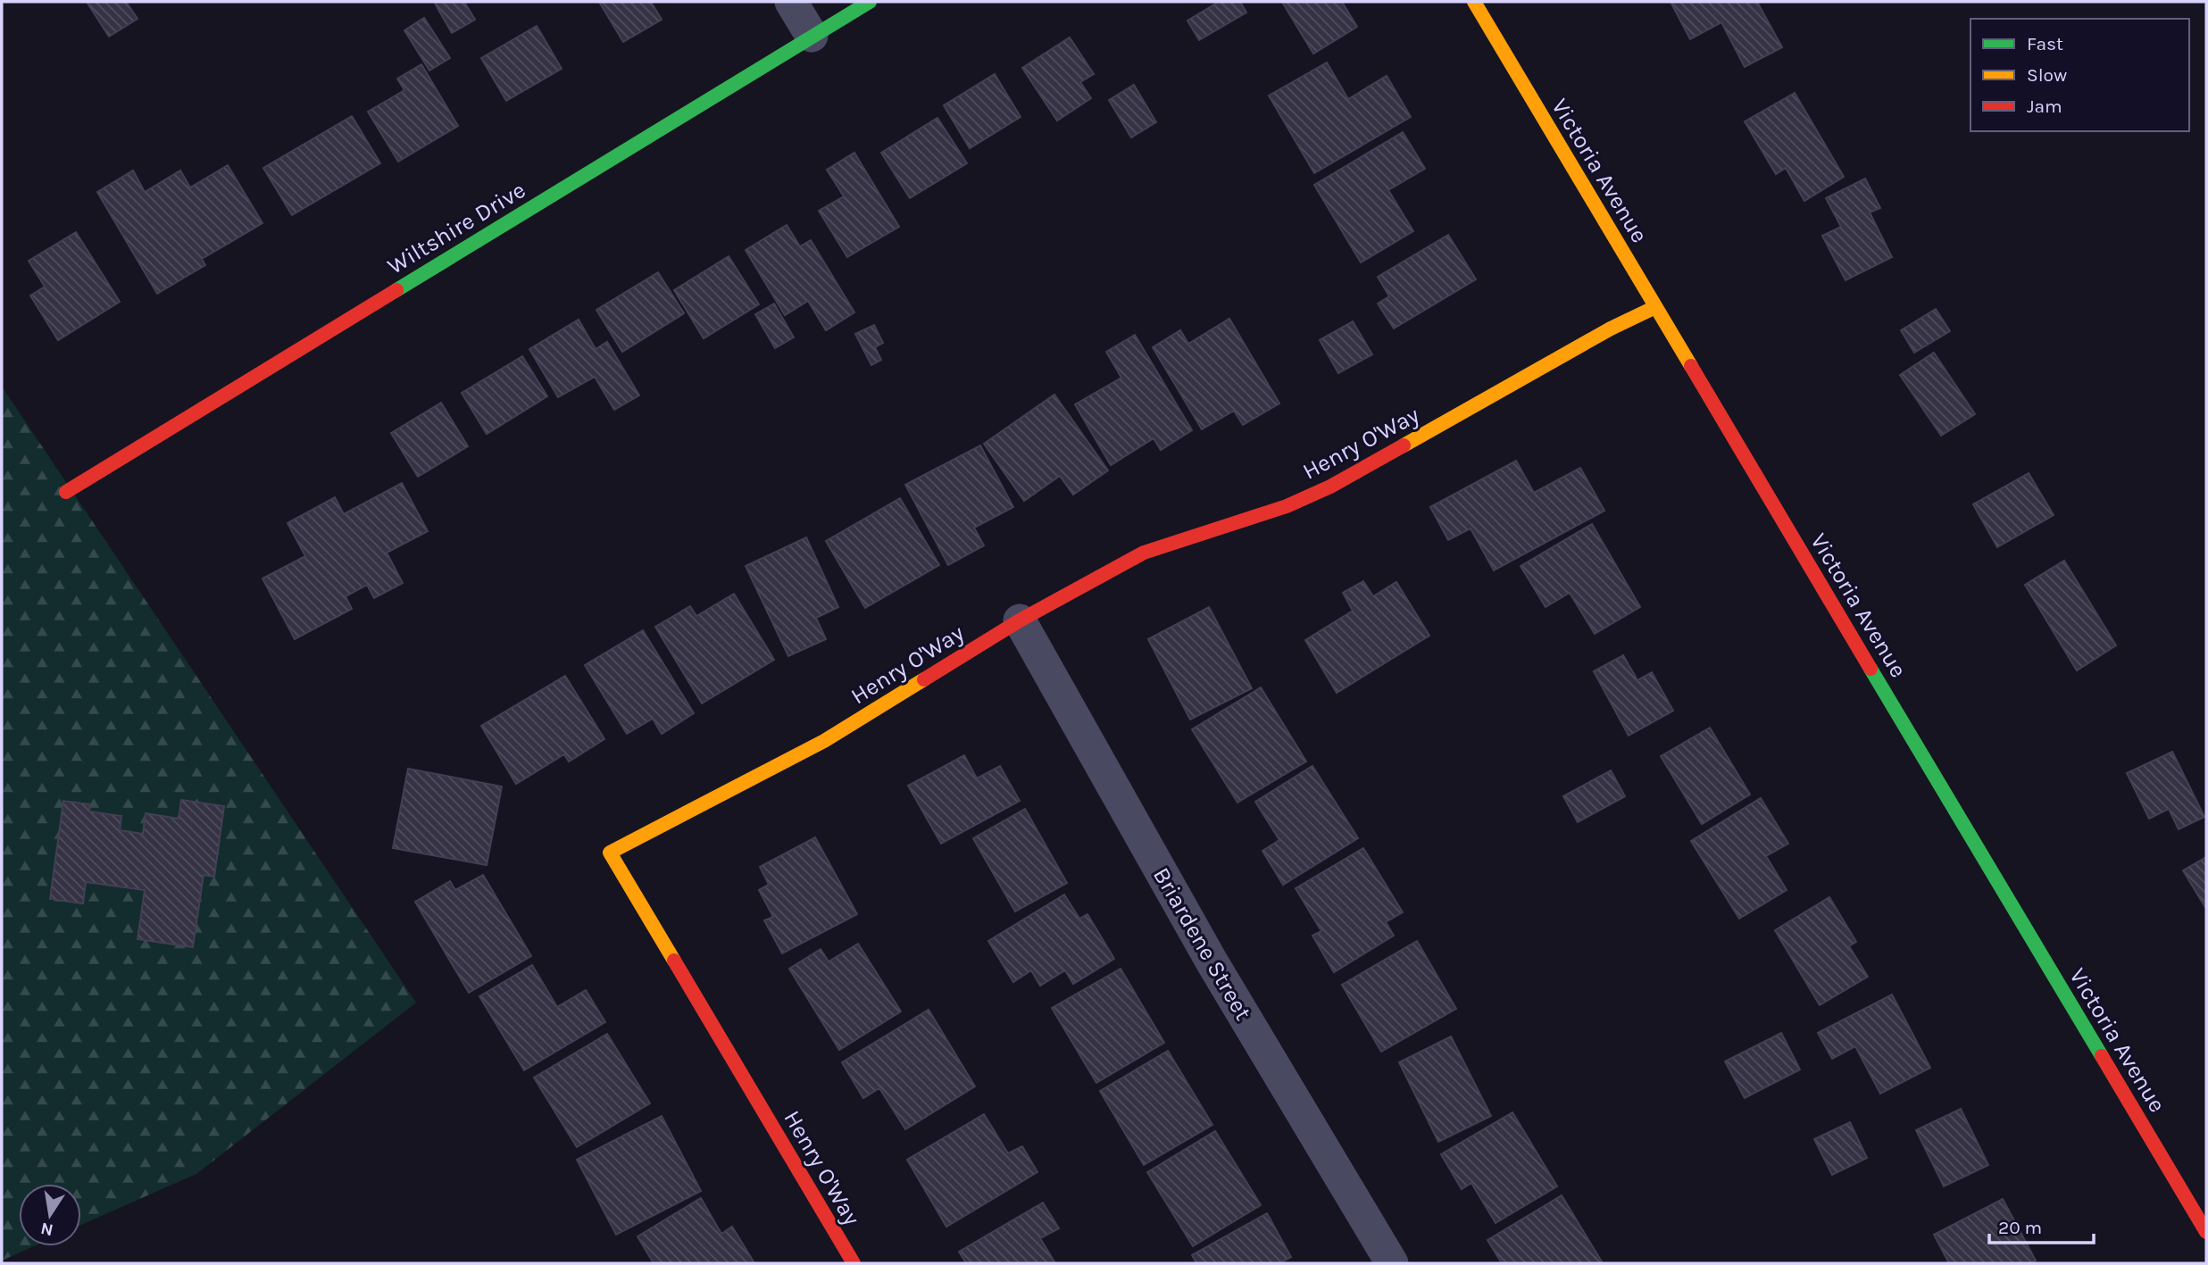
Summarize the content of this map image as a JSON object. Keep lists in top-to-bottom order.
{
  "streets": {
    "street": [
      "Victoria Avenue",
      "Wiltshire Drive",
      "Henry O'Way",
      "Briardene Street"
    ]
  },
  "crossings": [
    ["Victoria Avenue", "Henry O'Way"],
    ["Henry O'Way", "Briardene Street"]
  ],
  "legend": ["Fast", "Slow", "Jam"],
  "scale_bar": "20 m",
  "north": "bottom"
}
